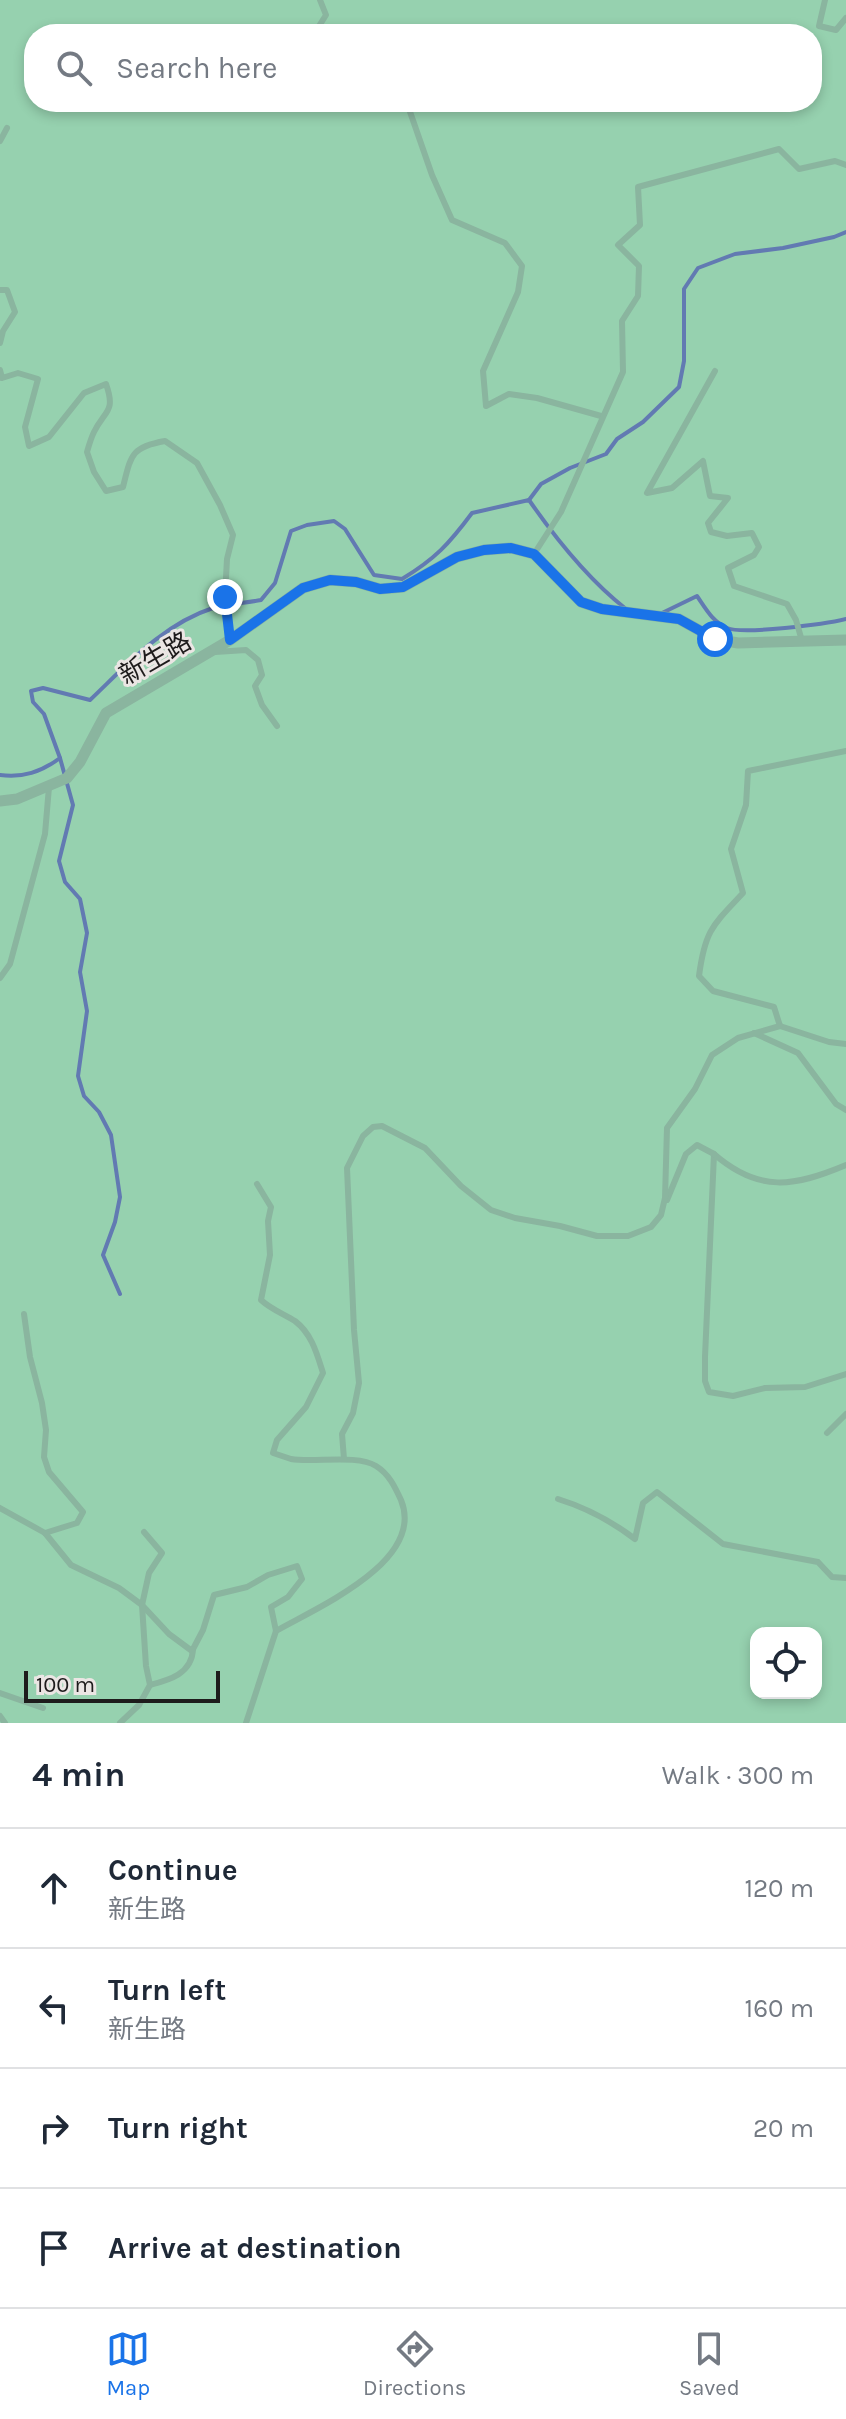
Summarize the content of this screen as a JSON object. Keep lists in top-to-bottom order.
{
  "streets": {
    "street": ["新生路"]
  },
  "scale_bar": "100 m",
  "page": {
    "search": "Search here",
    "scale": "100 m",
    "heading": ["4 min", "Walk · 300 m"],
    "list": [
      ["Continue", "新生路", "120 m"],
      ["Turn left", "新生路", "160 m"],
      ["Turn right", "20 m"],
      "Arrive at destination"
    ],
    "nav": ["Map", "Directions", "Saved"]
  }
}
